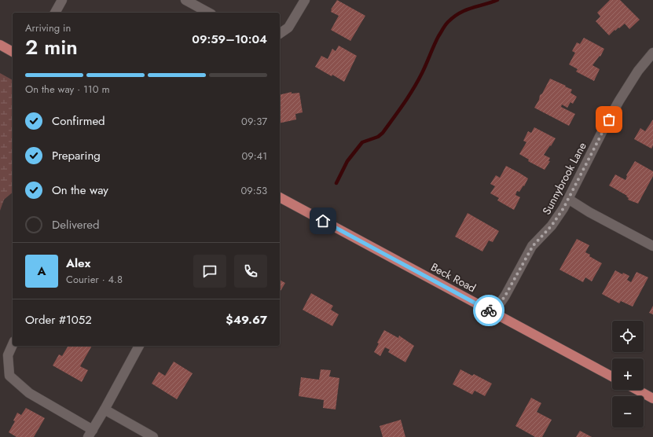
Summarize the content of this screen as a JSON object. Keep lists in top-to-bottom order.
{
  "streets": {
    "main road": ["Beck Road"],
    "street": ["Sunnybrook Lane"]
  },
  "crossings": [
    ["Sunnybrook Lane", "Beck Road"]
  ],
  "page": {
    "heading": ["2 min", "Arriving in", "09:59–10:04"],
    "panel": [
      "Alex",
      "Courier · 4.8",
      "Order #1052",
      "$49.67"
    ],
    "bar": "On the way · 110 m",
    "list": [
      ["Confirmed", "09:37"],
      ["Preparing", "09:41"],
      ["On the way", "09:53"],
      "Delivered"
    ],
    "round": "A",
    "map_buttons": ["+", "−"]
  }
}
